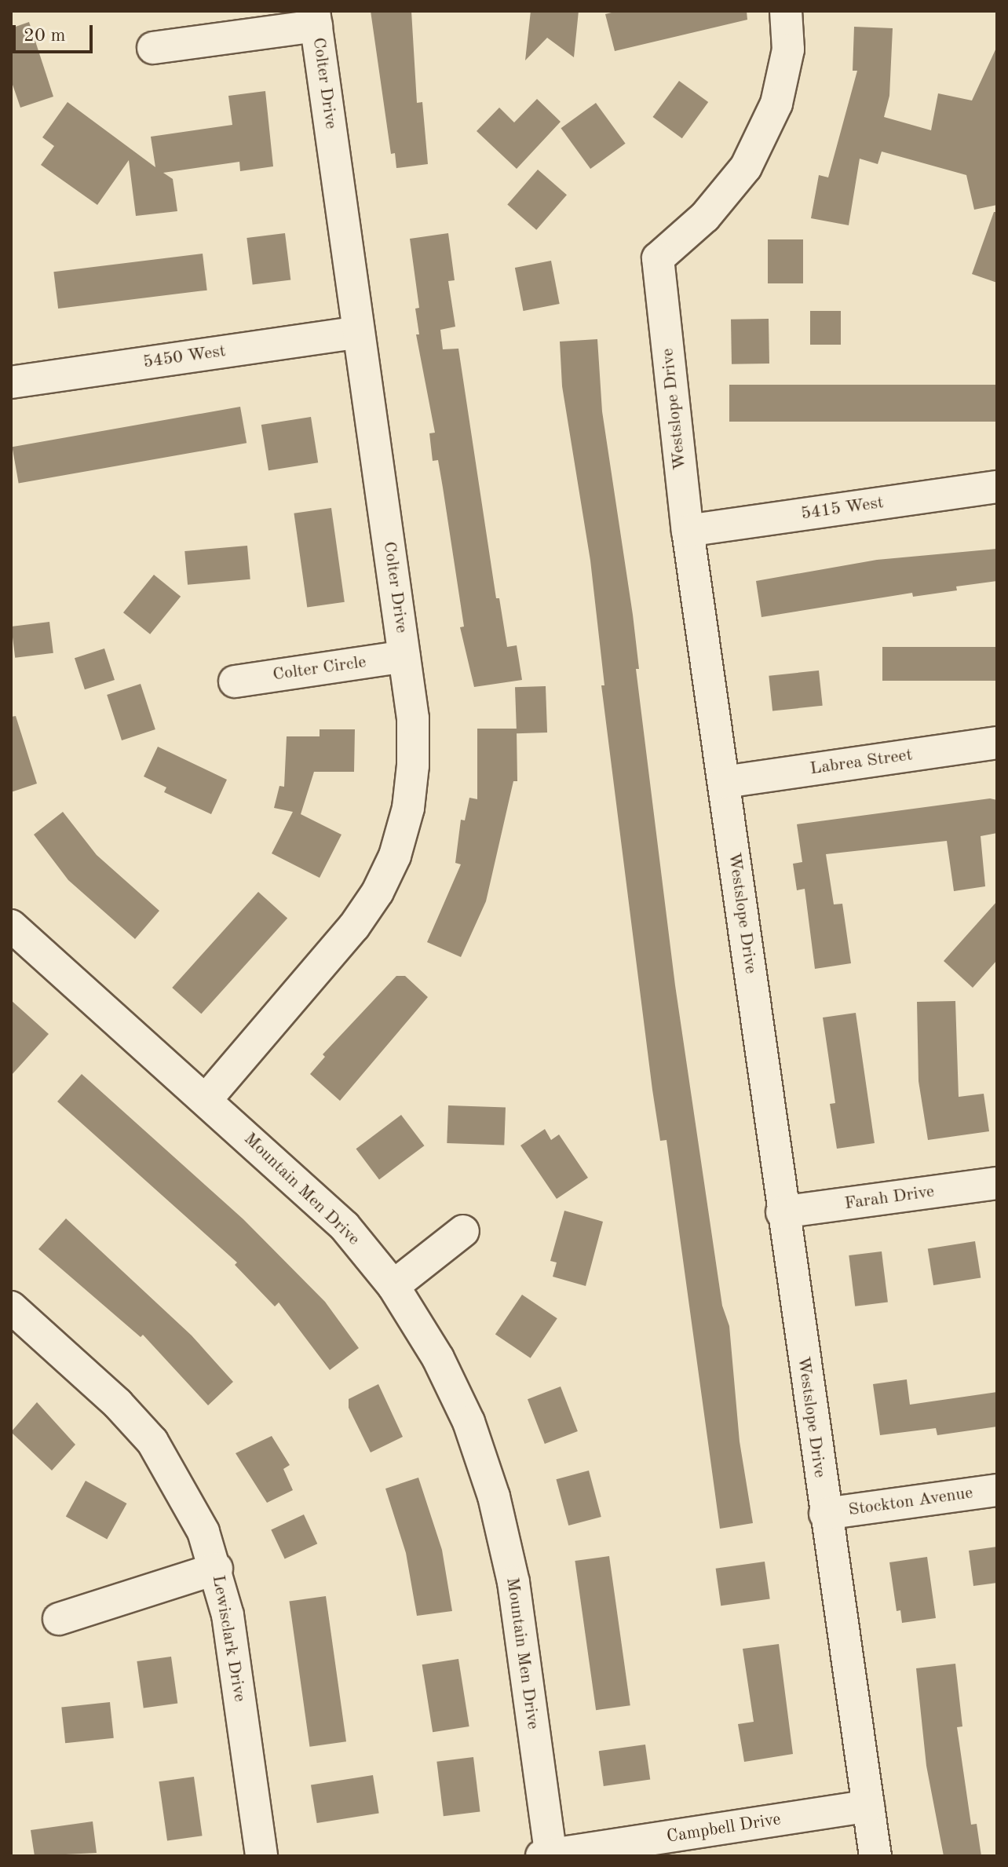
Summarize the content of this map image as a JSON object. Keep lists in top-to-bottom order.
{
  "streets": {
    "street": [
      "Colter Drive",
      "5450 West",
      "Westslope Drive",
      "5415 West",
      "Colter Circle",
      "Labrea Street",
      "Mountain Men Drive",
      "Farah Drive",
      "Stockton Avenue",
      "Lewisclark Drive",
      "Campbell Drive"
    ]
  },
  "crossings": [
    ["Colter Drive", "5450 West"],
    ["Colter Drive", "Colter Circle"],
    ["Colter Drive", "Mountain Men Drive"],
    ["Westslope Drive", "5415 West"],
    ["Westslope Drive", "Labrea Street"],
    ["Westslope Drive", "Farah Drive"],
    ["Westslope Drive", "Stockton Avenue"],
    ["Westslope Drive", "Campbell Drive"],
    ["Mountain Men Drive", "Campbell Drive"]
  ],
  "scale_bar": "20 m"
}
